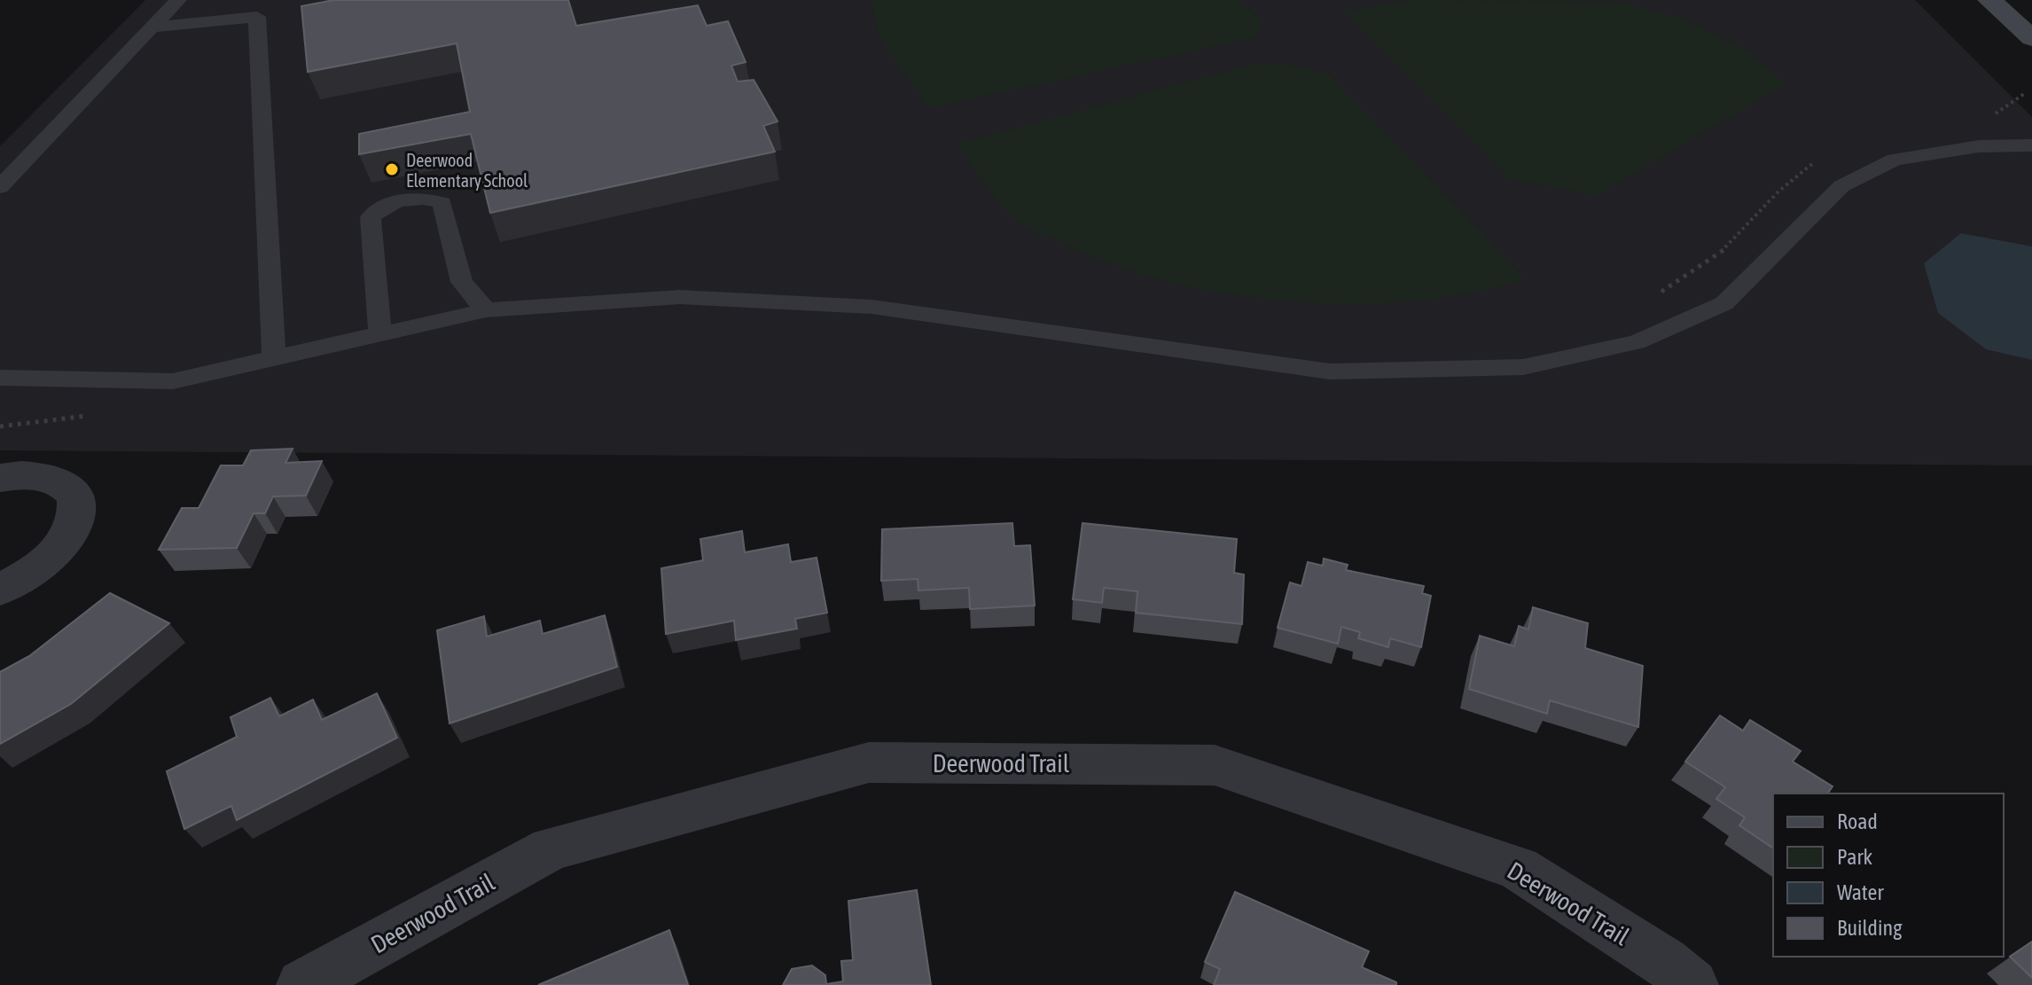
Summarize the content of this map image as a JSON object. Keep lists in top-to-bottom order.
{
  "streets": {
    "street": ["Deerwood Trail"]
  },
  "places": ["Deerwood Elementary School"],
  "legend": [
    "Road",
    "Park",
    "Water",
    "Building"
  ]
}
